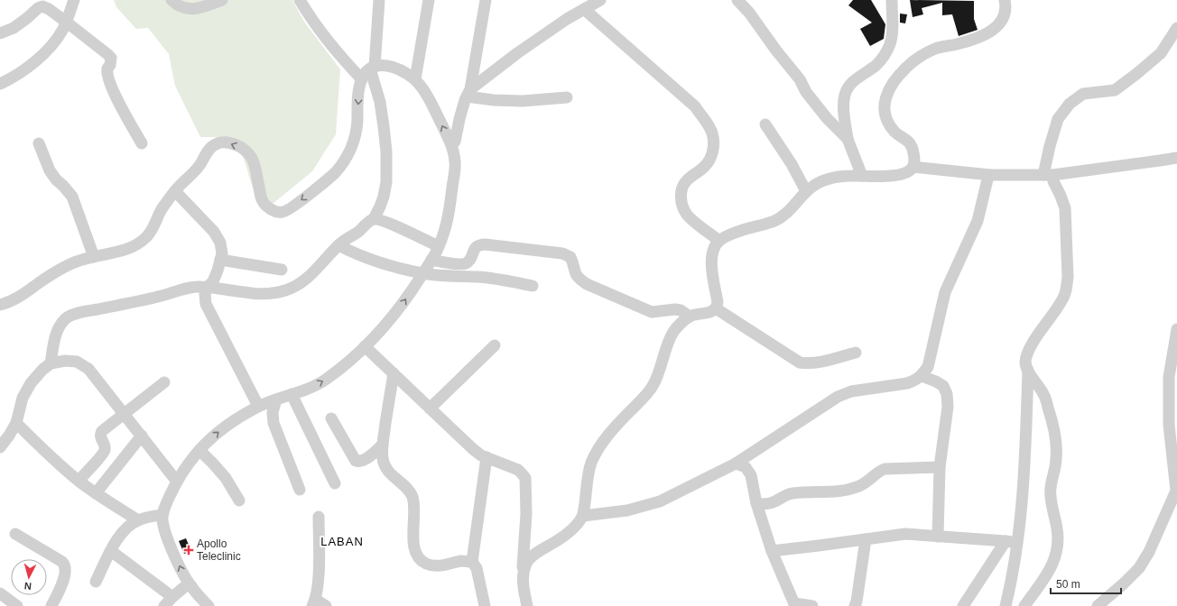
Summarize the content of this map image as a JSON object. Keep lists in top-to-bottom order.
{
  "districts": ["LABAN"],
  "places": {
    "health": ["Apollo Teleclinic"]
  },
  "scale_bar": "50 m",
  "north": "bottom"
}
